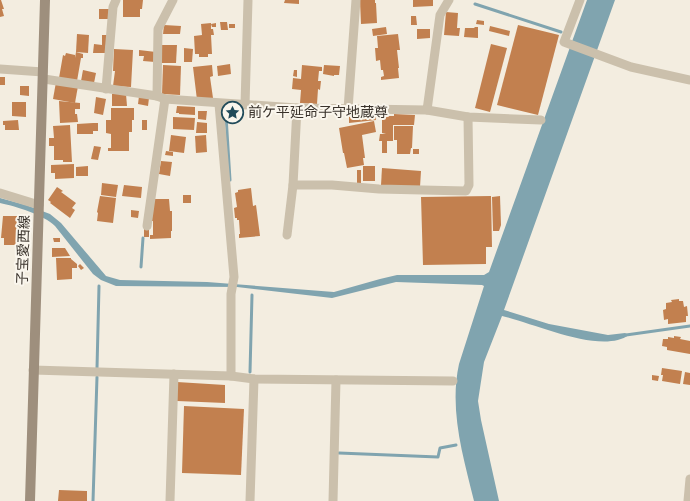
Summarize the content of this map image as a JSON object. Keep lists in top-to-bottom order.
{
  "streets": {
    "main road": ["子宝愛西線"]
  },
  "places": {
    "place": ["前ケ平延命子守地蔵尊"]
  }
}
